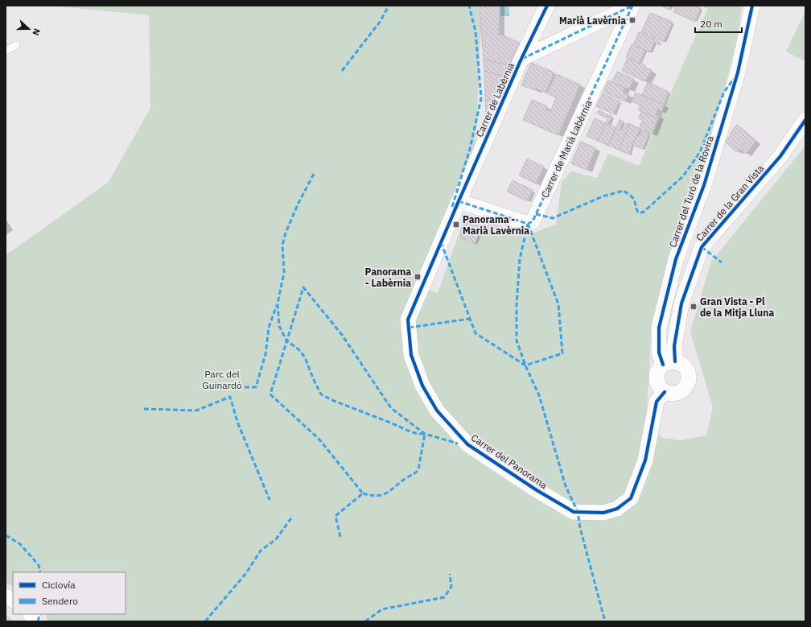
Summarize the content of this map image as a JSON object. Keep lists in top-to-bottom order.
{
  "streets": {
    "street": [
      "Carrer de Labèrnia",
      "Carrer de Marià Labèrnia",
      "Carrer del Turó de la Rovira",
      "Carrer de la Gran Vista",
      "Carrer del Panorama"
    ]
  },
  "crossings": [
    ["Carrer de Labèrnia", "Carrer de Marià Labèrnia"],
    ["Carrer de Labèrnia", "Carrer del Panorama"],
    ["Carrer de Marià Labèrnia", "Carrer del Panorama"],
    ["Carrer del Turó de la Rovira", "Carrer de la Gran Vista"],
    ["Carrer del Turó de la Rovira", "Carrer del Panorama"],
    ["Carrer de la Gran Vista", "Carrer del Panorama"]
  ],
  "parks": ["Parc del Guinardó"],
  "places": {
    "transit": [
      "Marià Lavèrnia",
      "Panorama - Marià Lavèrnia",
      "Panorama - Labèrnia",
      "Gran Vista - Pl de la Mitja Lluna"
    ]
  },
  "legend": ["Ciclovía", "Sendero"],
  "scale_bar": "20 m",
  "north": "right"
}
